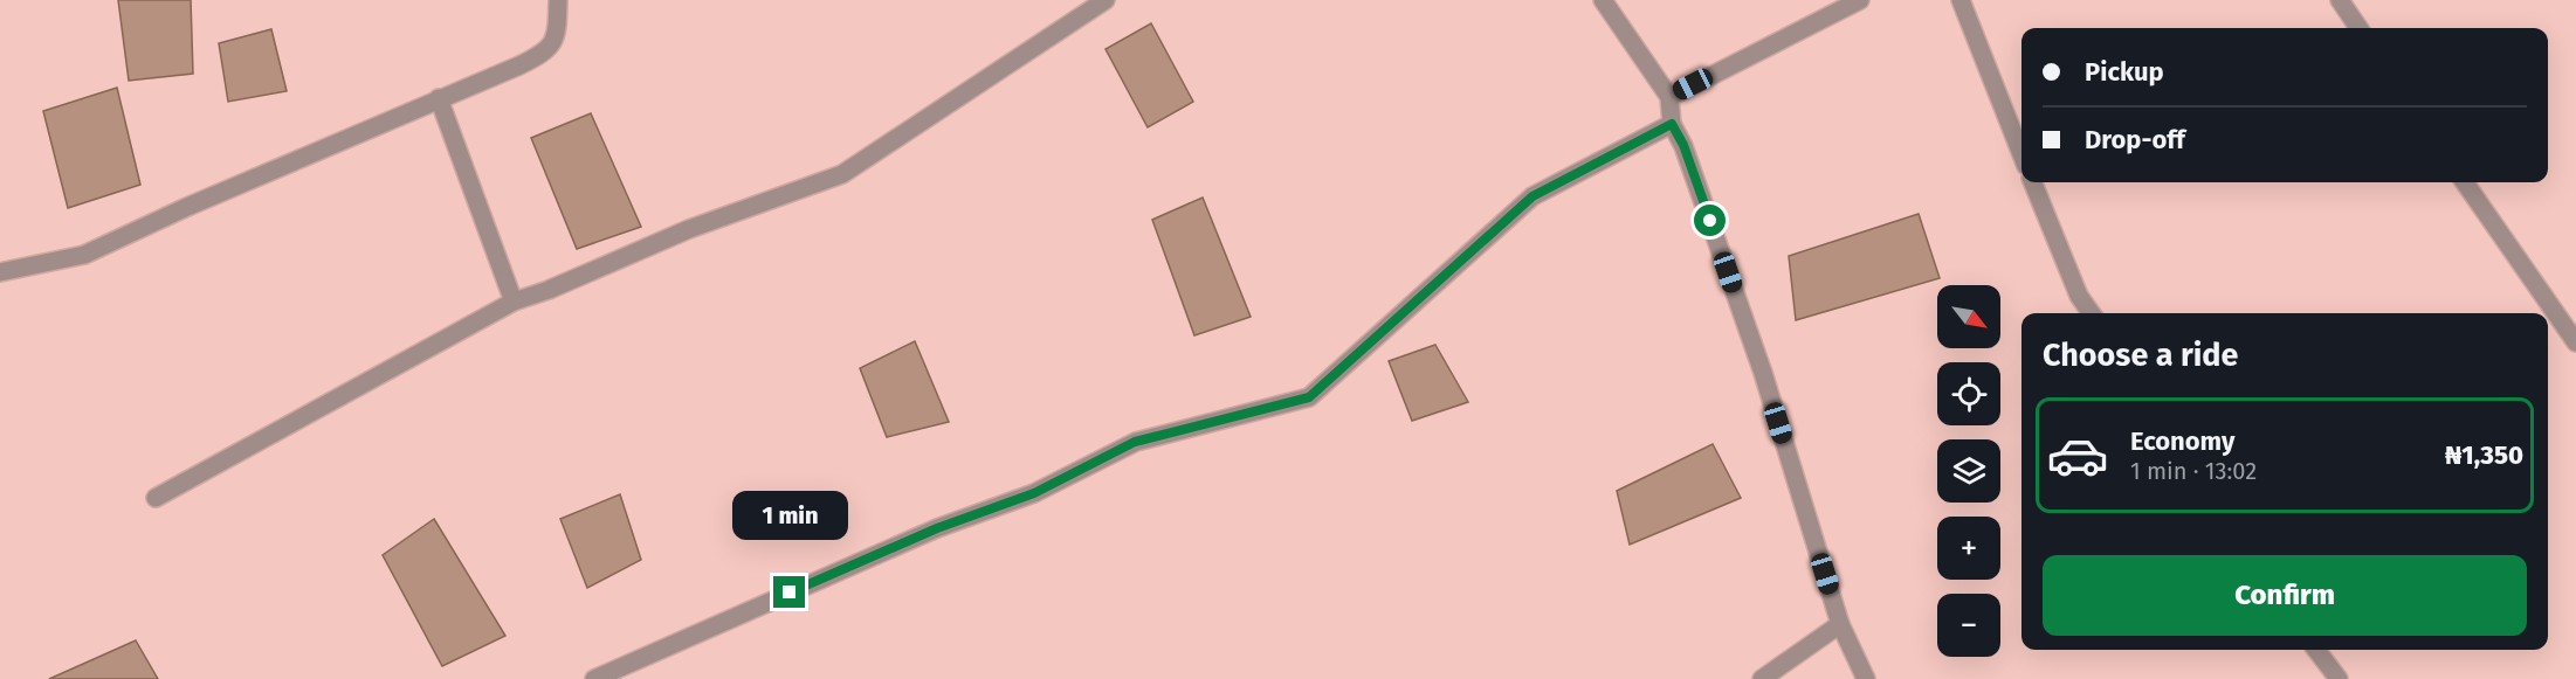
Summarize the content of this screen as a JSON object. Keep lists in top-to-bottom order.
{
  "north": "bottom right",
  "page": {
    "banner": ["Pickup", "Drop-off"],
    "map_buttons": ["+", "−"],
    "heading": "Choose a ride",
    "list": [
      {
        "name": "Economy",
        "note": "1 min · 13:02",
        "value": "₦1,350"
      }
    ],
    "bubble": "1 min",
    "buttons": "Confirm"
  }
}
